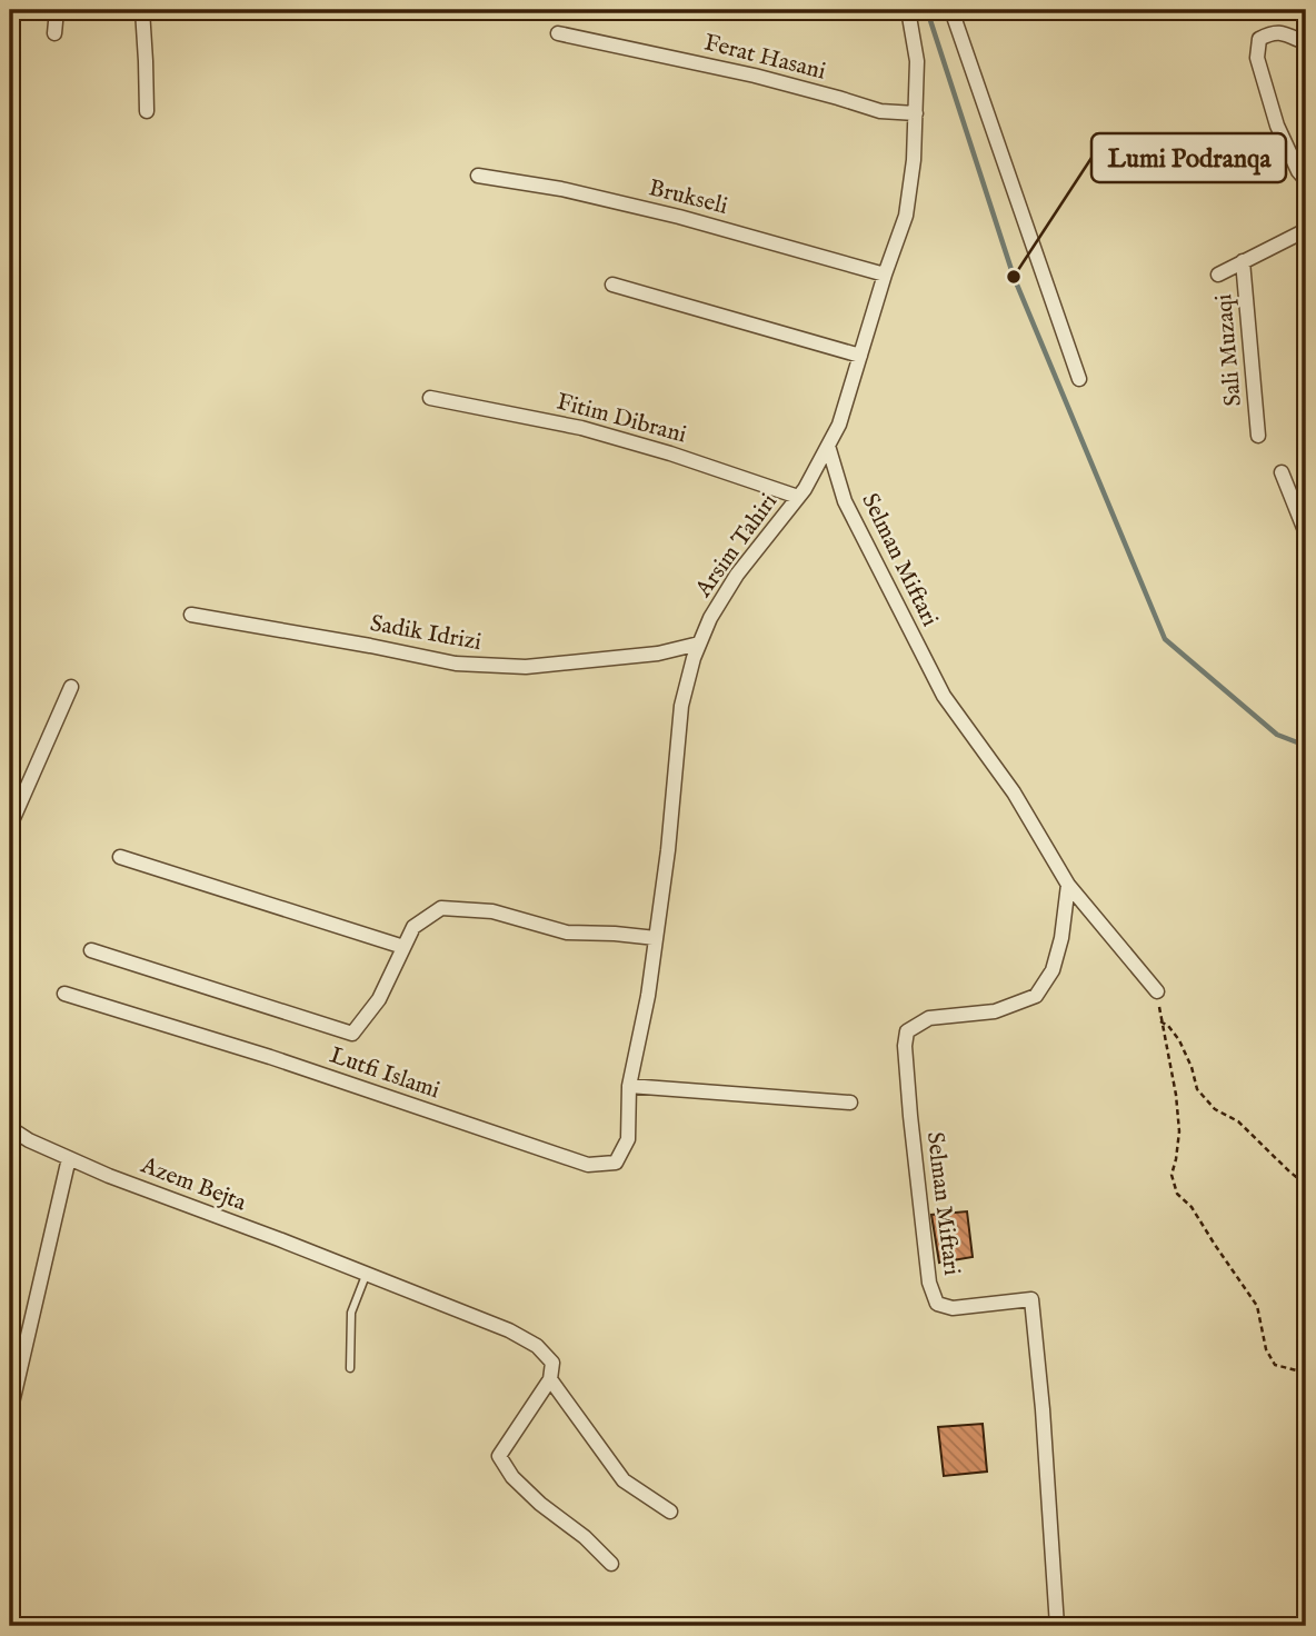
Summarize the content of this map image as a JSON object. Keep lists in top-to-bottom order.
{
  "streets": {
    "street": [
      "Ferat Hasani",
      "Brukseli",
      "Sali Muzaqi",
      "Fitim Dibrani",
      "Arsim Tahiri",
      "Selman Miftari",
      "Sadik Idrizi",
      "Lutfi Islami",
      "Azem Bejta"
    ]
  },
  "crossings": [
    ["Ferat Hasani", "Arsim Tahiri"],
    ["Brukseli", "Arsim Tahiri"],
    ["Fitim Dibrani", "Arsim Tahiri"],
    ["Arsim Tahiri", "Selman Miftari"],
    ["Arsim Tahiri", "Sadik Idrizi"],
    ["Arsim Tahiri", "Lutfi Islami"]
  ],
  "places": ["Lumi Podranqa"]
}
